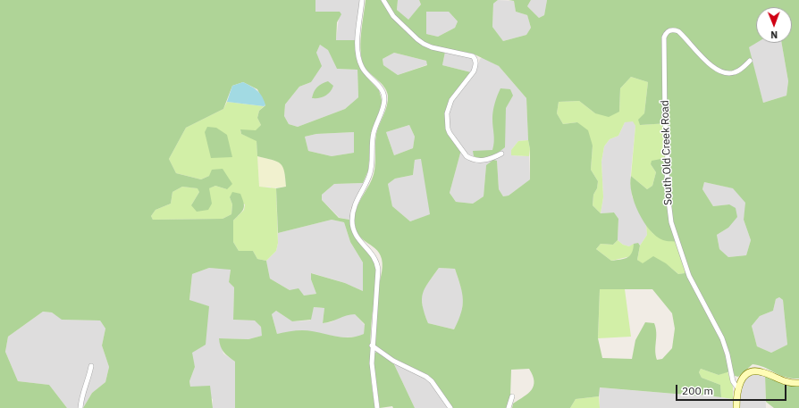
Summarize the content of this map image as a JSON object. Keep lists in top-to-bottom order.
{
  "streets": {
    "street": ["South Old Creek Road"]
  },
  "scale_bar": "200 m",
  "north": "bottom"
}
